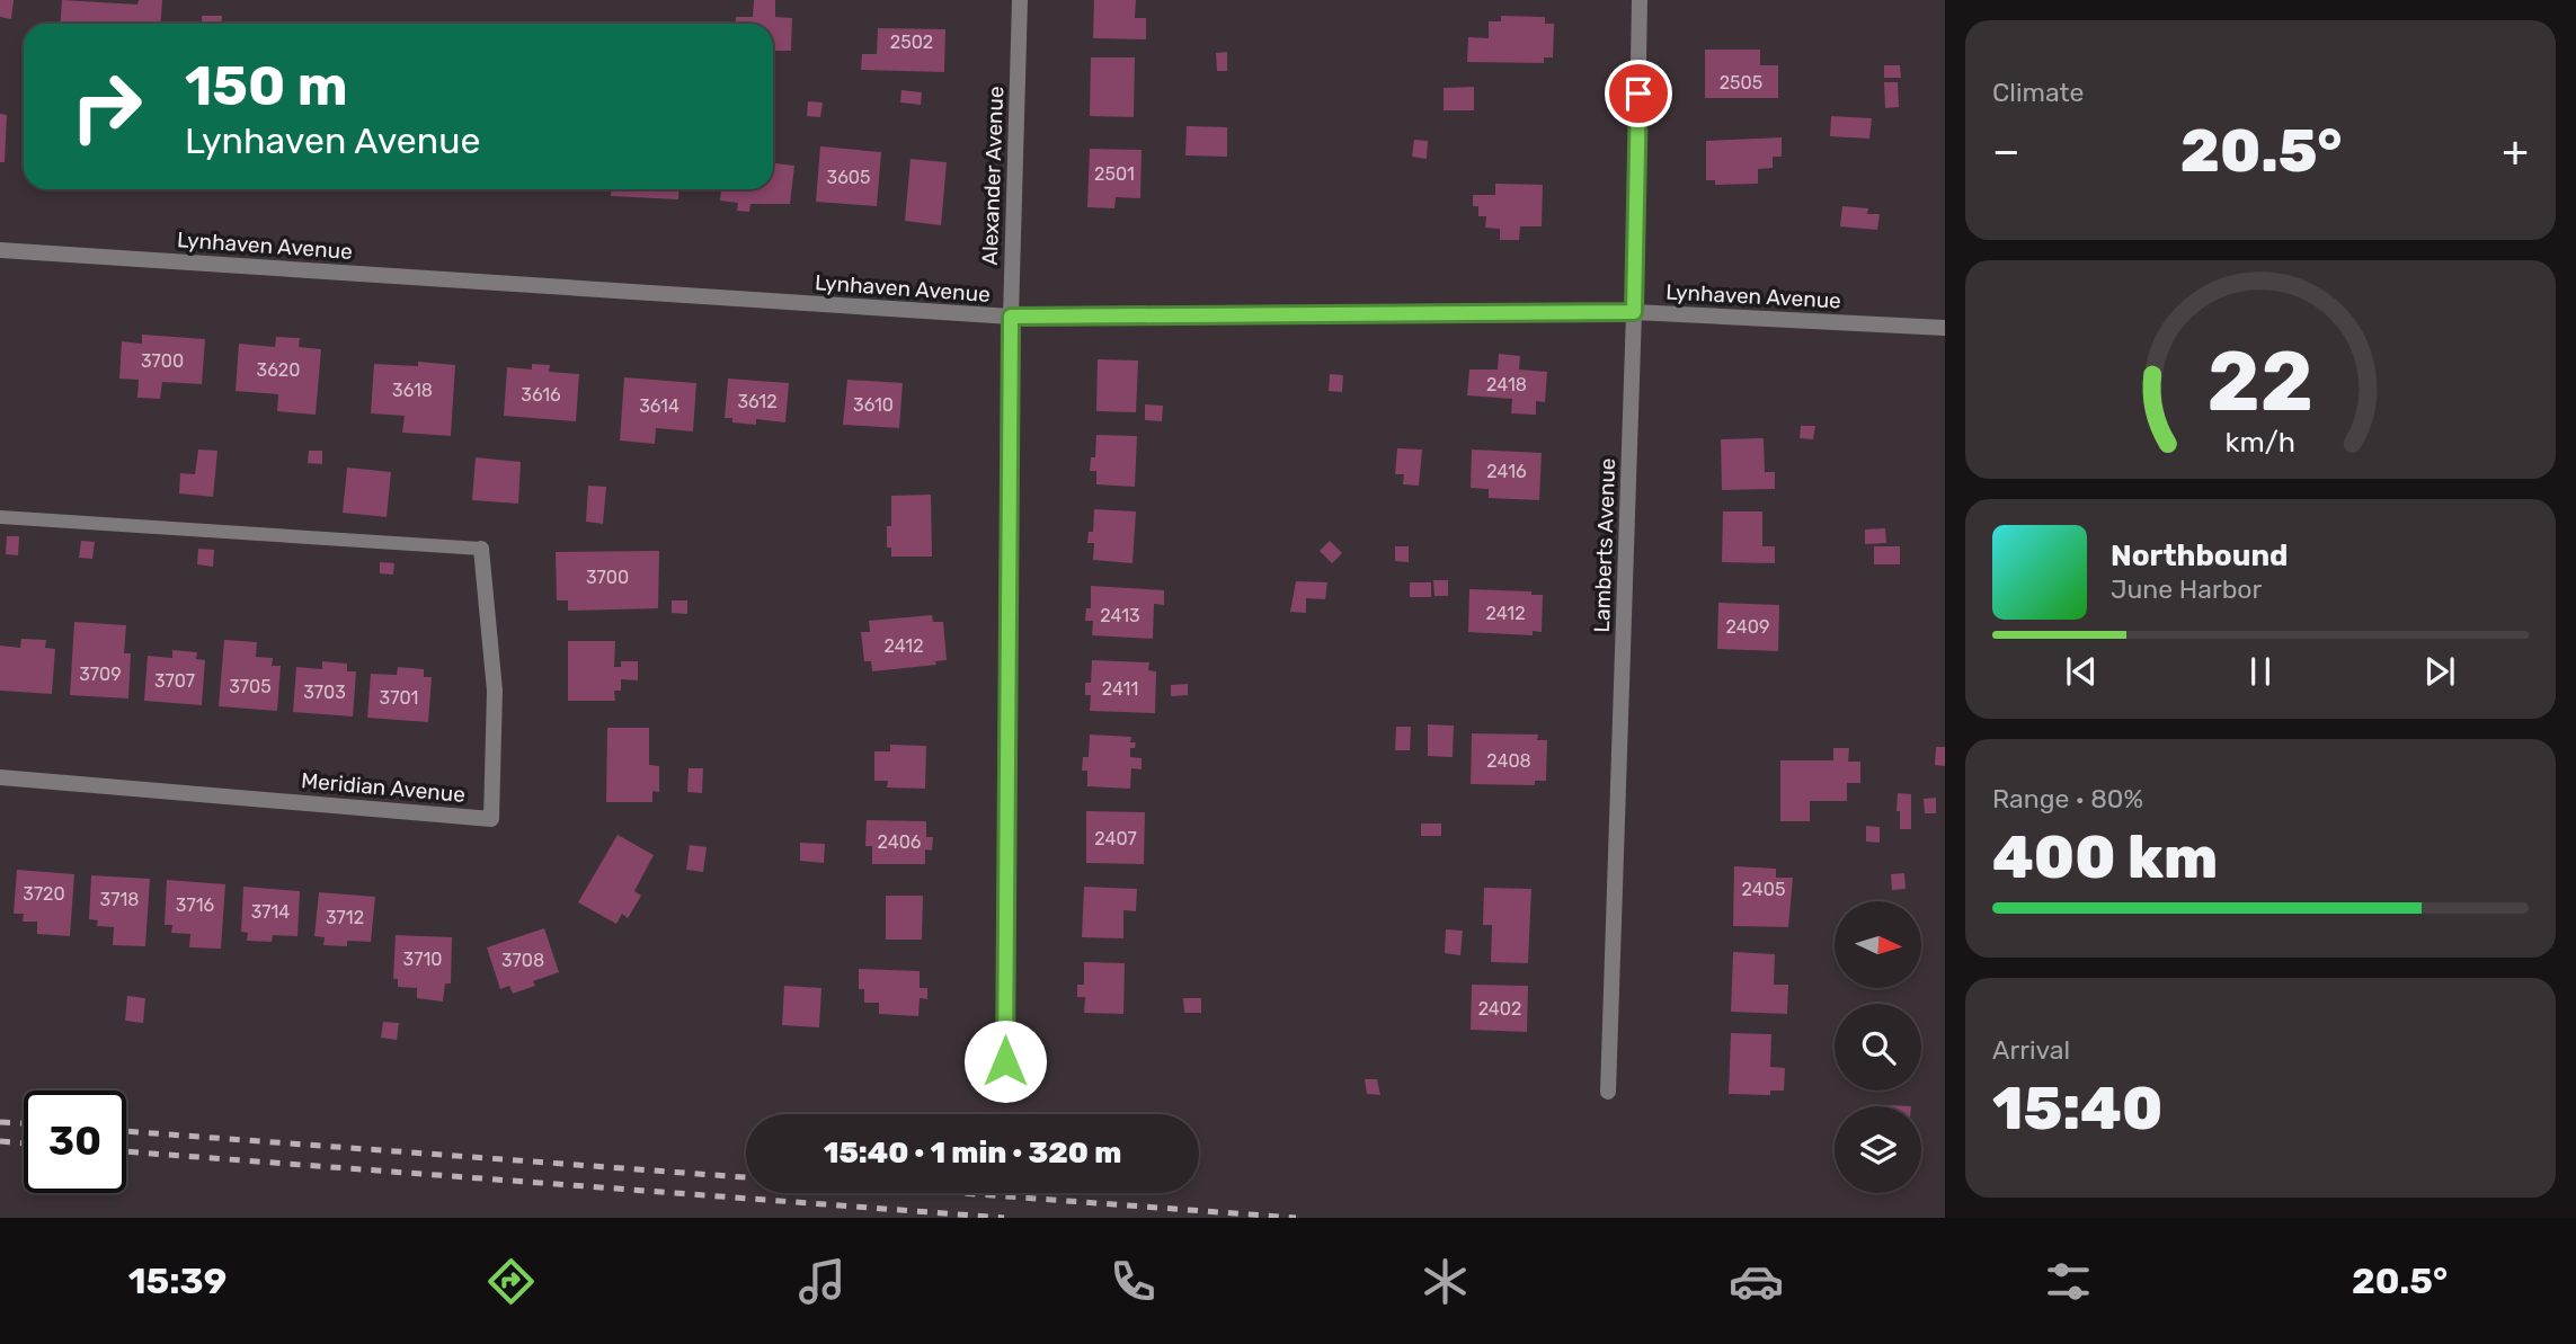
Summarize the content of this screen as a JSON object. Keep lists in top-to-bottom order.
{
  "streets": {
    "street": [
      "Alexander Avenue",
      "Lynhaven Avenue",
      "Lamberts Avenue",
      "Meridian Avenue"
    ]
  },
  "crossings": [
    ["Alexander Avenue", "Lynhaven Avenue"],
    ["Lynhaven Avenue", "Lamberts Avenue"]
  ],
  "house_numbers": [
    "2502",
    "2505",
    "2501",
    "3605",
    "3700",
    "3620",
    "2418",
    "3618",
    "3616",
    "3612",
    "3610",
    "3614",
    "2416",
    "3700",
    "2412",
    "2413",
    "2409",
    "2412",
    "3709",
    "3707",
    "3705",
    "2411",
    "3703",
    "3701",
    "2408",
    "2407",
    "2406",
    "2405",
    "3720",
    "3718",
    "3716",
    "3714",
    "3712",
    "3710",
    "3708",
    "2402"
  ],
  "north": "right",
  "page": {
    "tile": [
      "Climate",
      ["Range · 80%", "400 km"],
      ["Arrival", "15:40"]
    ],
    "turn": ["150 m", "Lynhaven Avenue"],
    "heat": ["−", "20.5°", "+"],
    "song": ["Northbound", "June Harbor"],
    "limit": "30",
    "trip": "15:40 · 1 min · 320 m",
    "tabs": ["15:39", "20.5°"],
    "gauge": ["22", "km/h"]
  }
}
